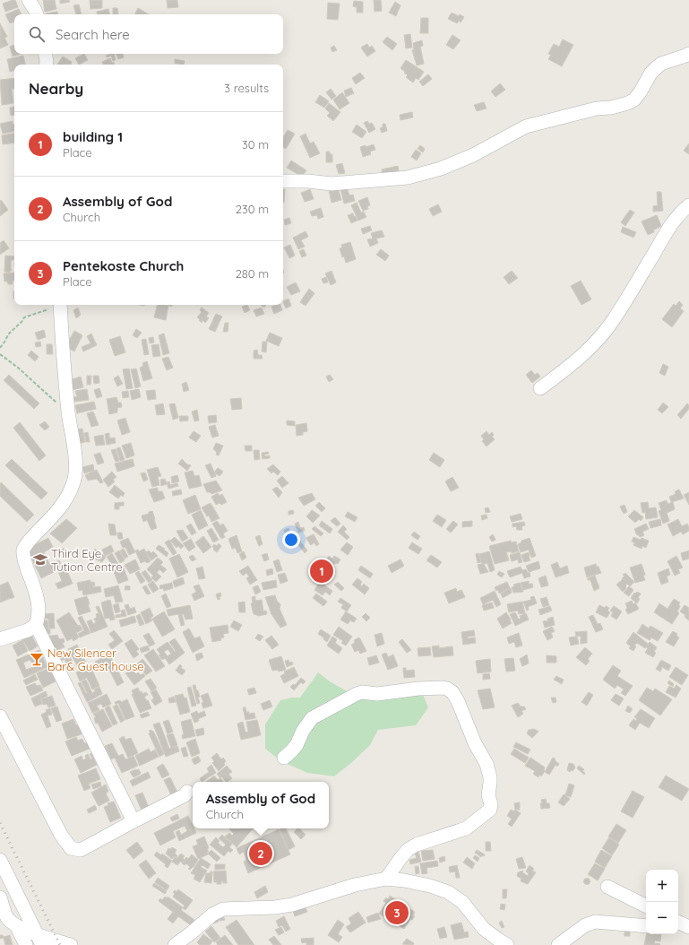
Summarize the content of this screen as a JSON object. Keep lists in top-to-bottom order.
{
  "places": {
    "school or university": ["Third Eye Tution Centre"],
    "bar": ["New Silencer Bar& Guest house"]
  },
  "page": {
    "search": "Search here",
    "heading": ["Nearby", "3 results"],
    "list": [
      {
        "mark": "1",
        "name": "building 1",
        "note": "Place",
        "value": "30 m"
      },
      {
        "mark": "2",
        "name": "Assembly of God",
        "note": "Church",
        "value": "230 m"
      },
      {
        "mark": "3",
        "name": "Pentekoste Church",
        "note": "Place",
        "value": "280 m"
      }
    ],
    "pins": ["1", "2", "3"],
    "popup": ["Assembly of God", "Church"],
    "map_buttons": ["+", "−"]
  }
}
